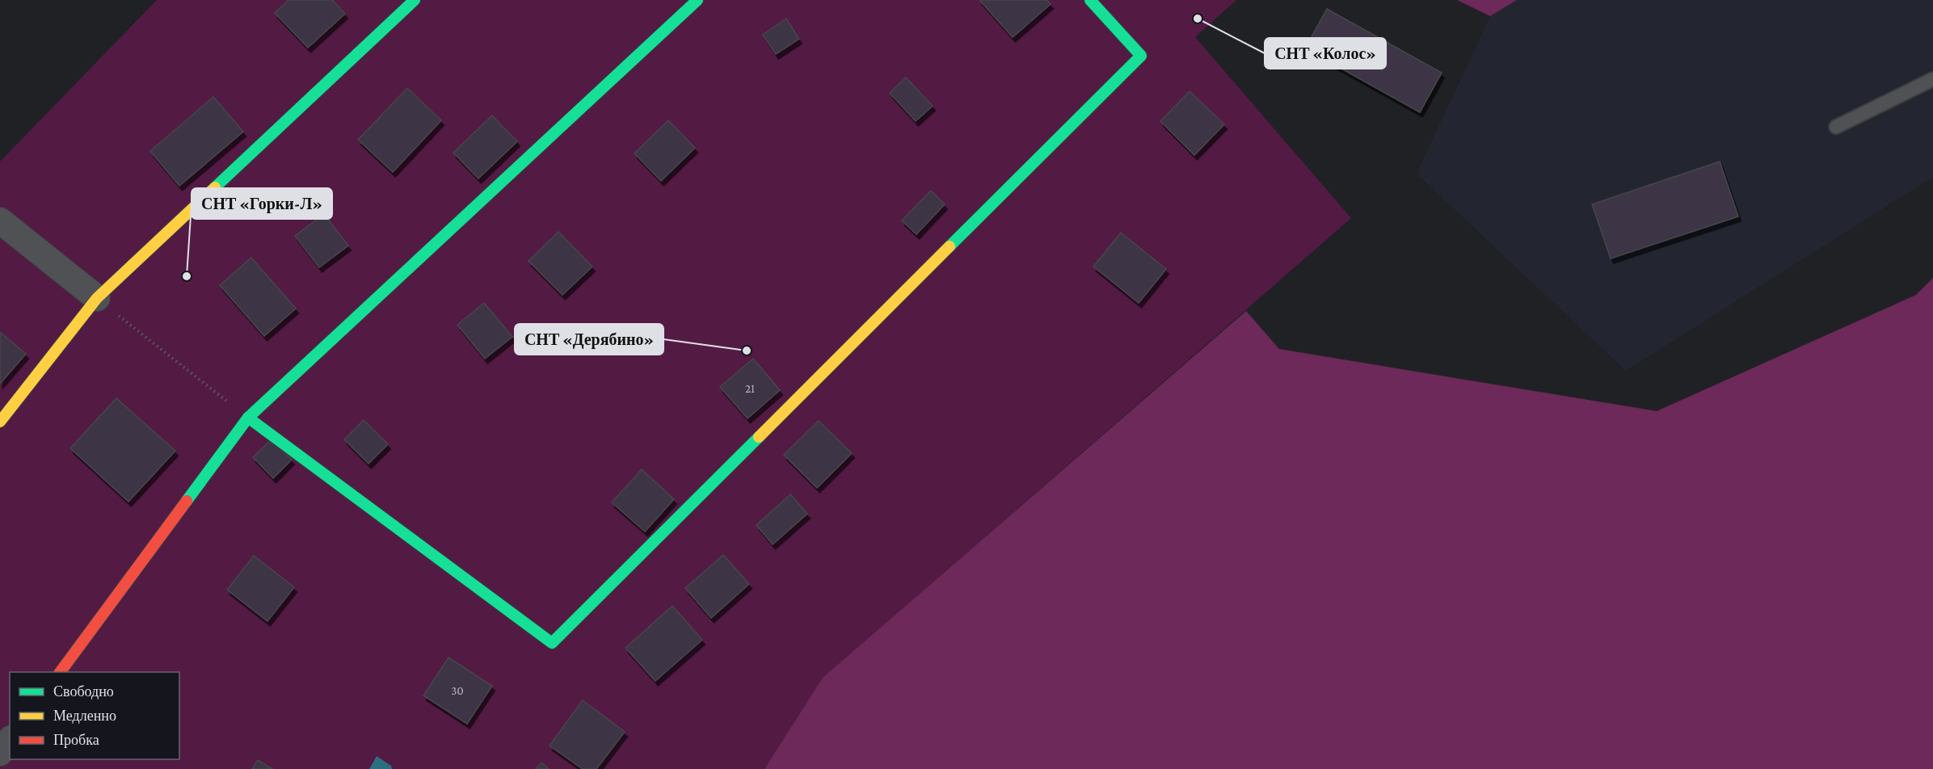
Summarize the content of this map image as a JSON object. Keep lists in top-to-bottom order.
{
  "places": ["СНТ «Колос»", "СНТ «Горки-Л»", "СНТ «Дерябино»"],
  "house_numbers": ["21", "30"],
  "legend": ["Свободно", "Медленно", "Пробка"]
}
